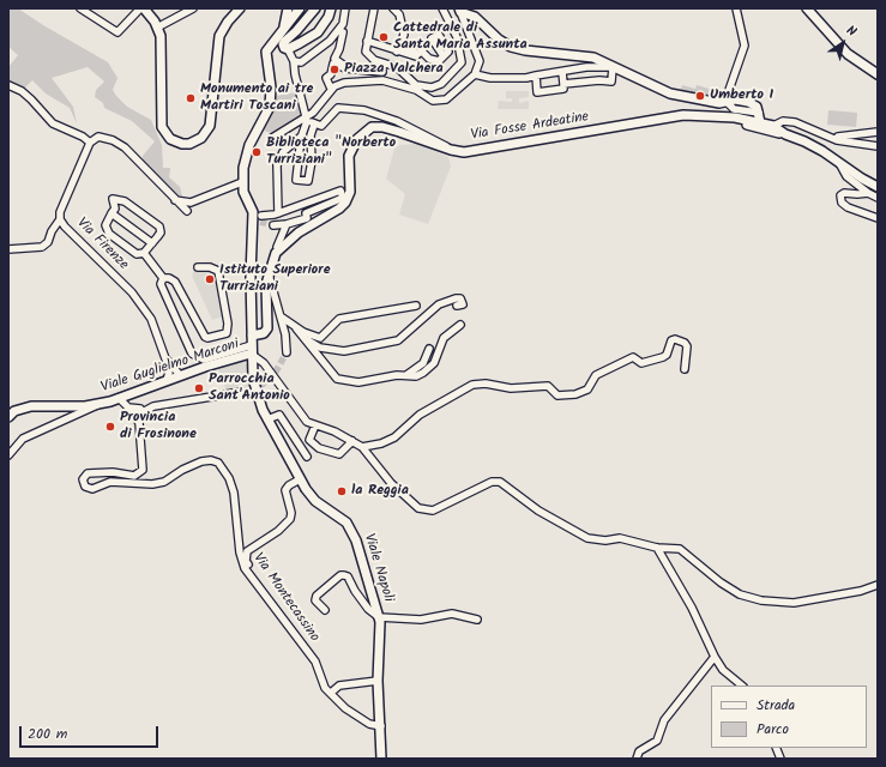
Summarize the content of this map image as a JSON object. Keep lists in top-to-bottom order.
{
  "streets": {
    "main road": ["Via Fosse Ardeatine", "Viale Guglielmo Marconi", "Viale Napoli"],
    "street": ["Via Firenze", "Via Montecassino"]
  },
  "crossings": [
    ["Via Fosse Ardeatine", "Viale Napoli"],
    ["Viale Guglielmo Marconi", "Viale Napoli"],
    ["Viale Guglielmo Marconi", "Via Montecassino"],
    ["Viale Napoli", "Via Montecassino"]
  ],
  "places": [
    "Cattedrale di Santa Maria Assunta",
    "Piazza Valchera",
    "Umberto I",
    "Monumento ai tre Martiri Toscani",
    "Biblioteca \"Norberto Turriziani\"",
    "Istituto Superiore Turriziani",
    "Parrocchia Sant'Antonio",
    "Provincia di Frosinone",
    "la Reggia"
  ],
  "legend": ["Strada", "Parco"],
  "scale_bar": "200 m",
  "north": "top right"
}
